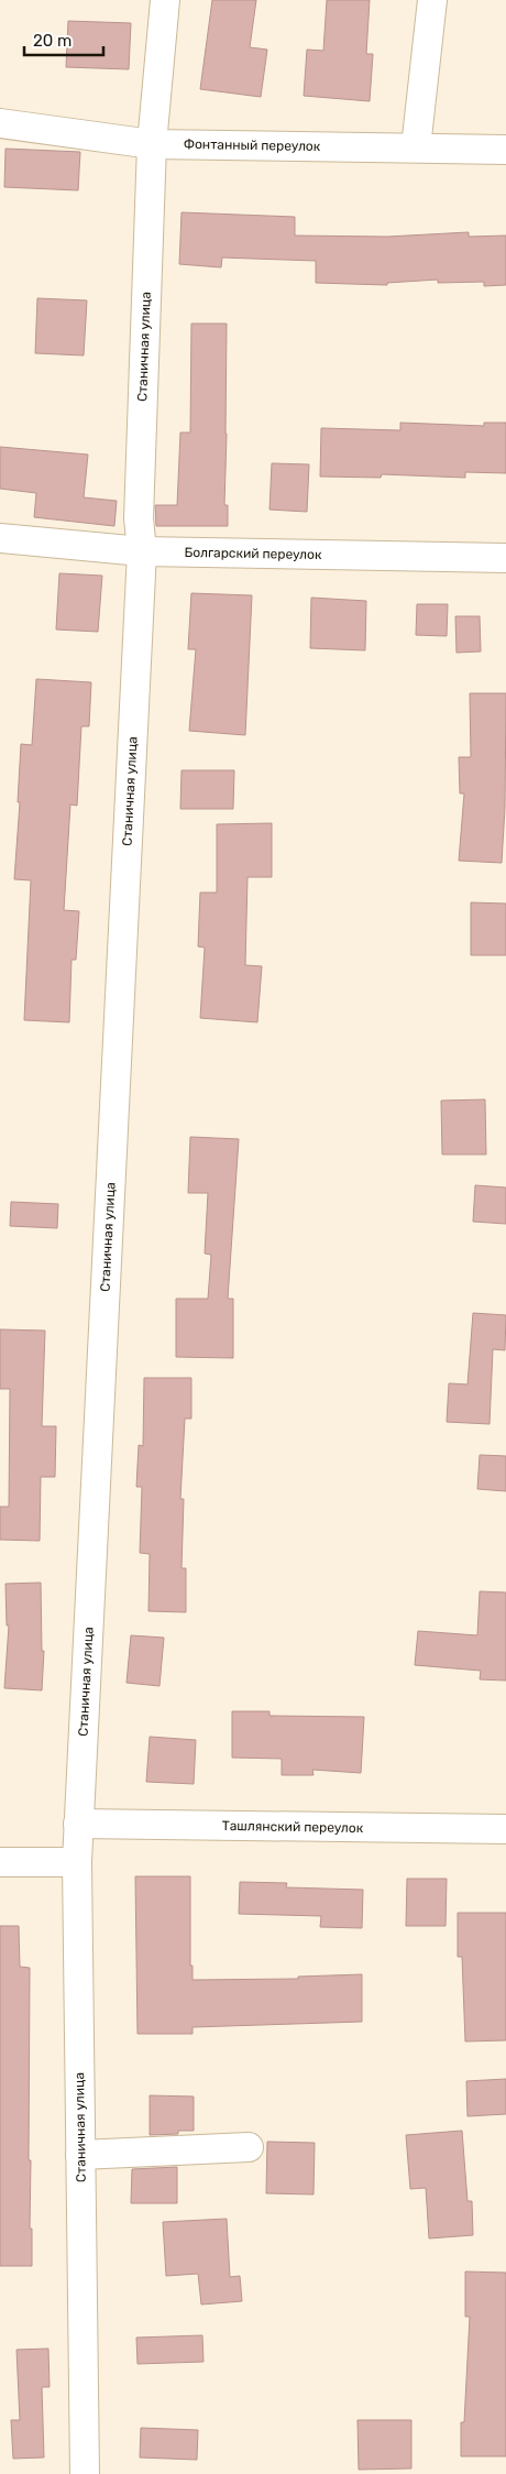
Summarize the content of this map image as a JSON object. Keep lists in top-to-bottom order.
{
  "streets": {
    "street": [
      "Фонтанный переулок",
      "Станичная улица",
      "Болгарский переулок",
      "Ташлянский переулок"
    ]
  },
  "crossings": [
    ["Фонтанный переулок", "Станичная улица"],
    ["Станичная улица", "Болгарский переулок"],
    ["Станичная улица", "Ташлянский переулок"]
  ],
  "scale_bar": "20 m"
}
